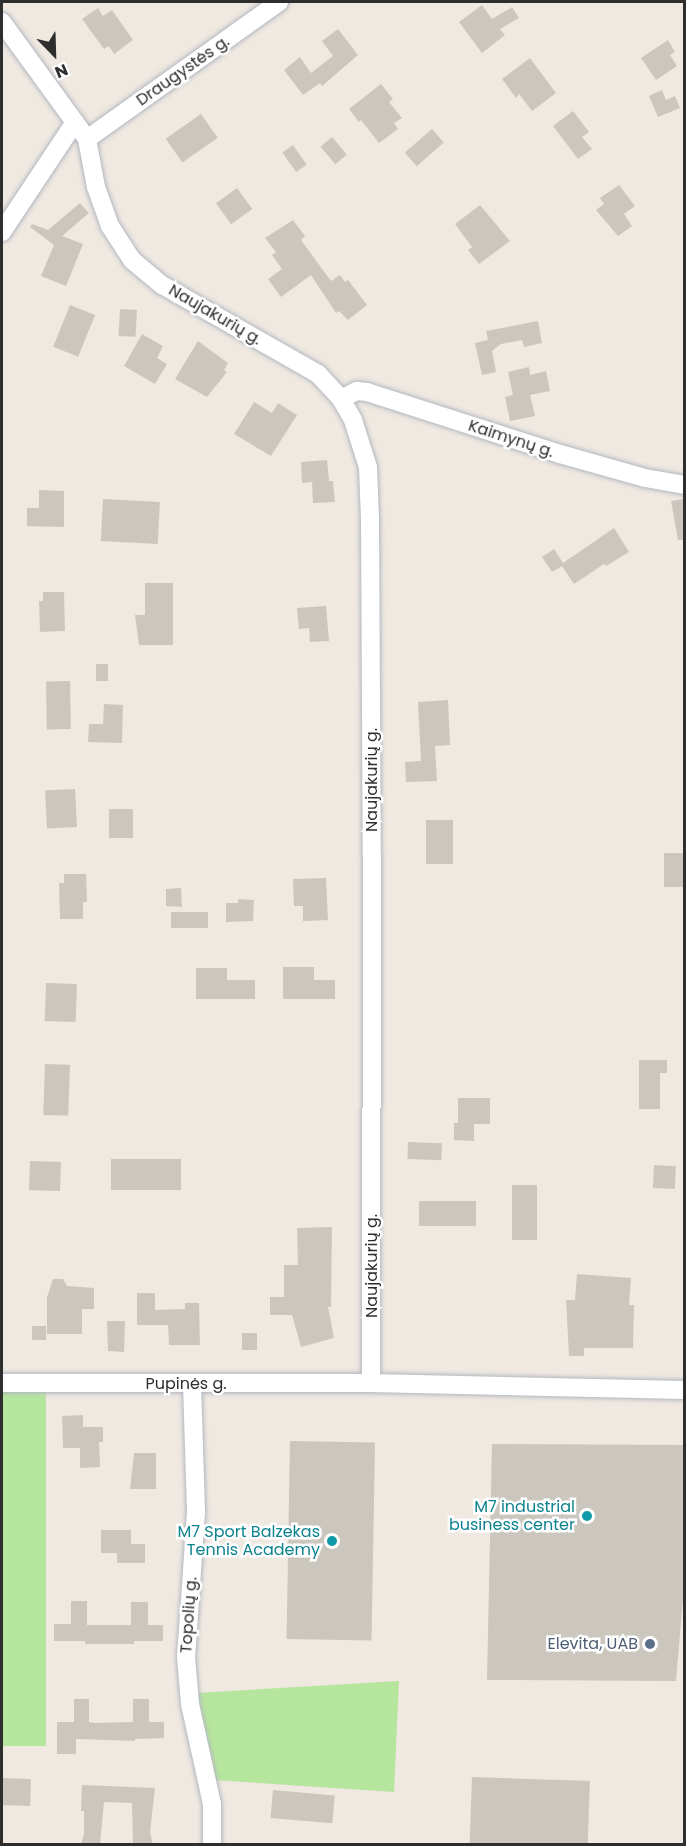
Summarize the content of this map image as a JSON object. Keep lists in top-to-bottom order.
{
  "streets": {
    "street": [
      "Draugystės g.",
      "Naujakurių g.",
      "Kaimynų g.",
      "Pupinės g.",
      "Topolių g."
    ]
  },
  "crossings": [
    ["Draugystės g.", "Naujakurių g."],
    ["Naujakurių g.", "Kaimynų g."],
    ["Naujakurių g.", "Pupinės g."],
    ["Pupinės g.", "Topolių g."]
  ],
  "places": ["M7 industrial business center", "M7 Sport Balzekas Tennis Academy", "Elevita, UAB"],
  "north": "bottom right"
}
